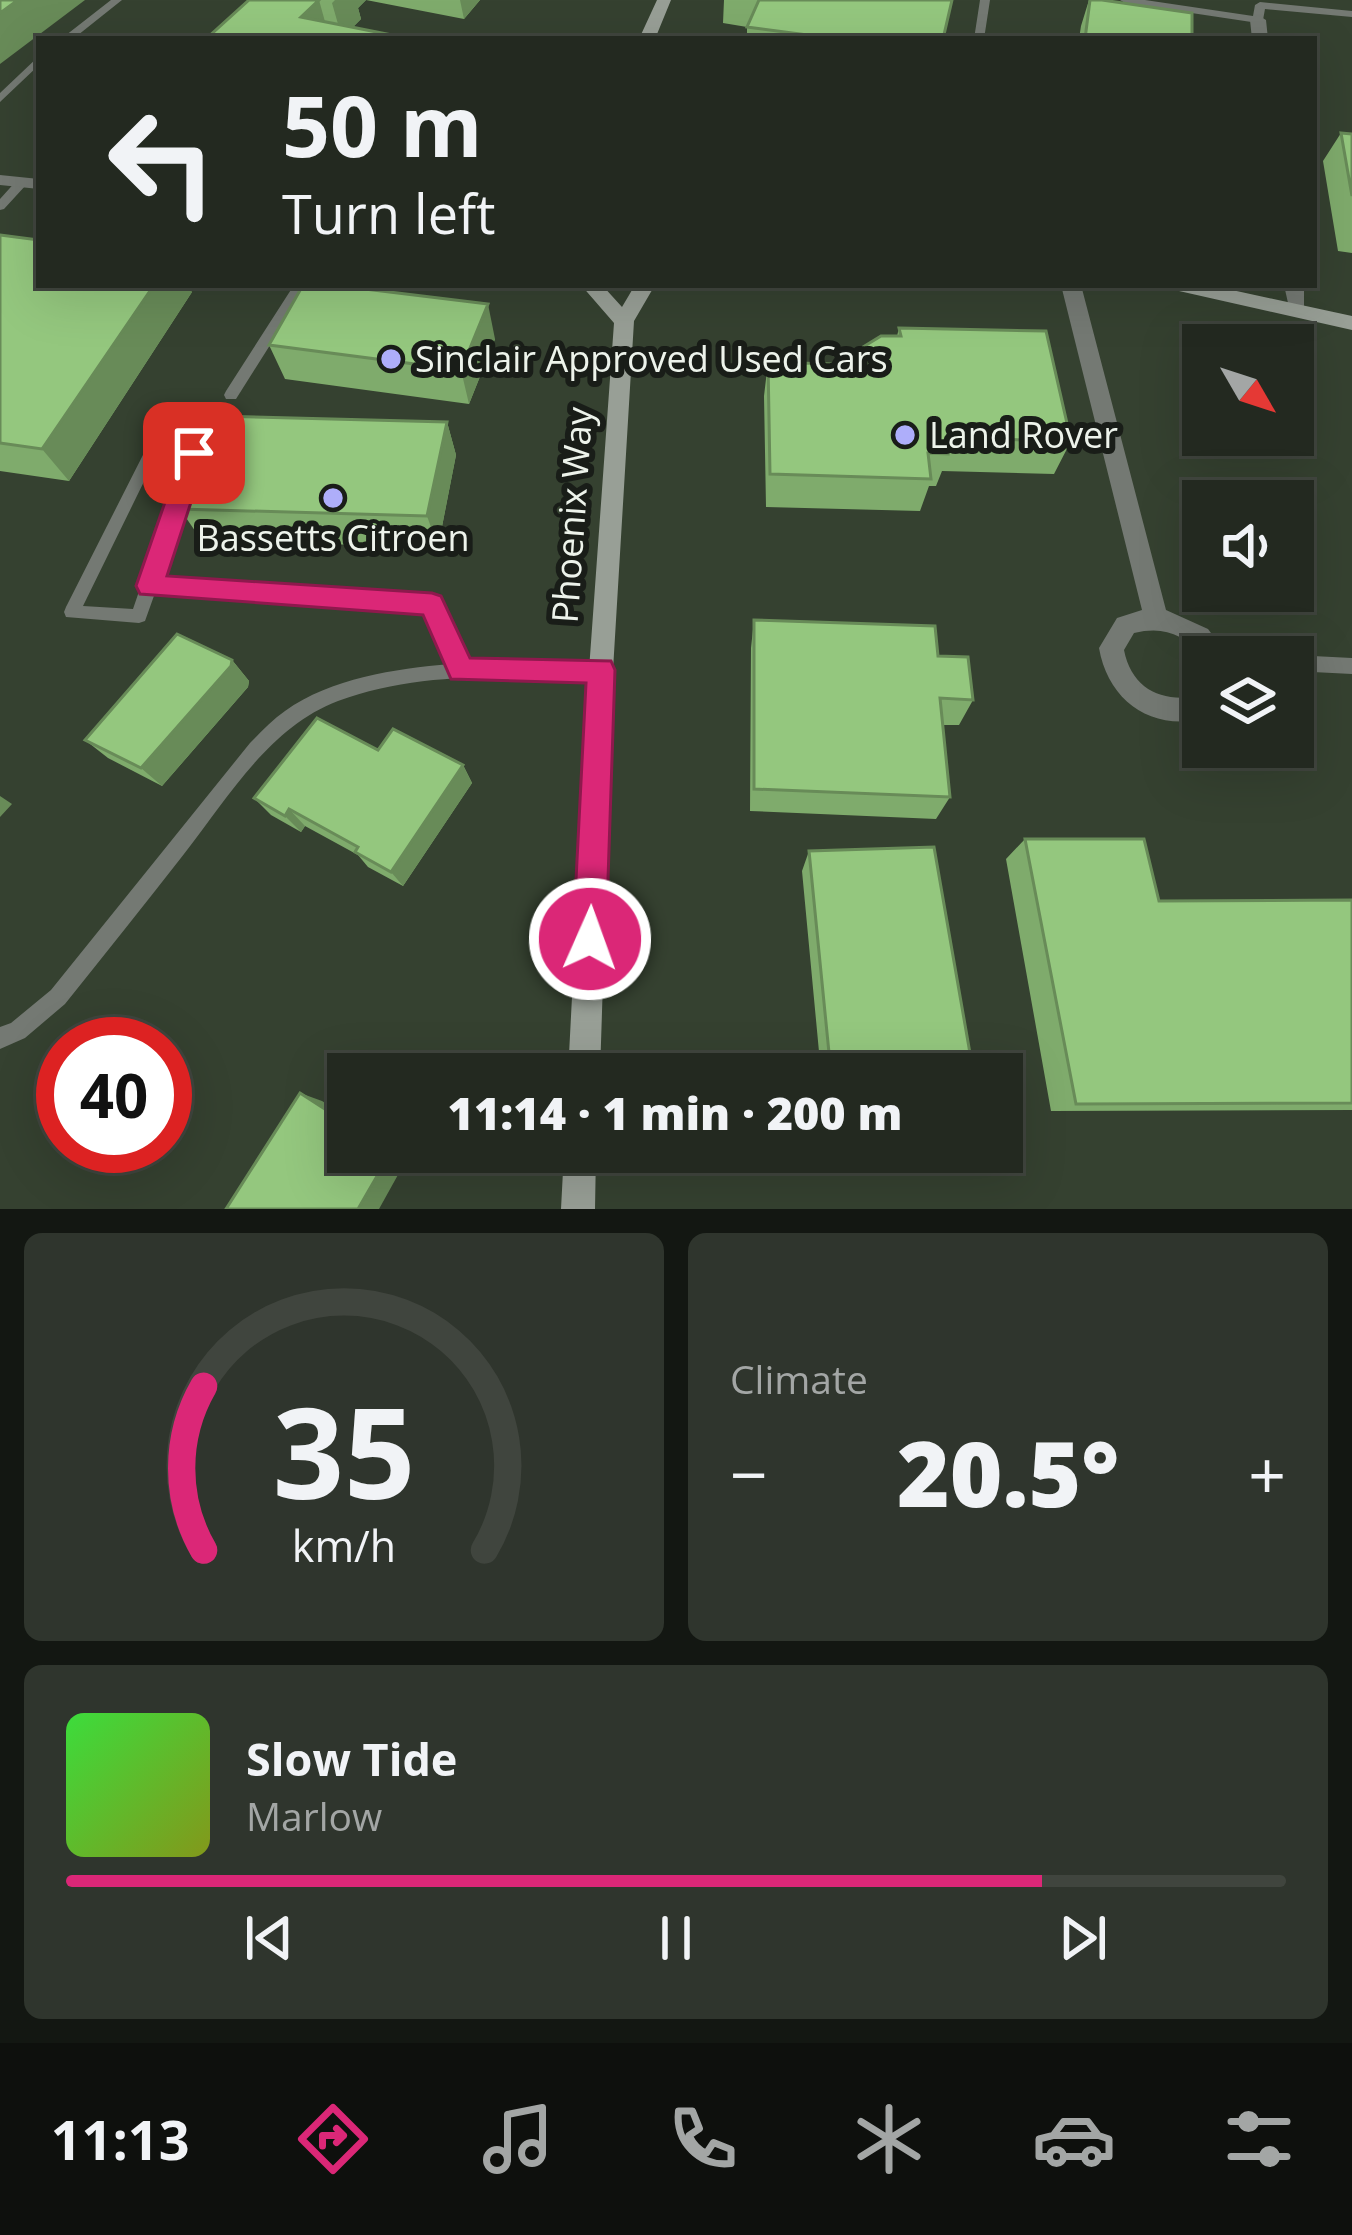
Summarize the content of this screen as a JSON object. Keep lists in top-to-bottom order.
{
  "streets": {
    "street": ["Phoenix Way"]
  },
  "places": ["Sinclair Approved Used Cars", "Land Rover", "Bassetts Citroen"],
  "north": "bottom right",
  "page": {
    "turn": ["50 m", "Turn left"],
    "limit": "40",
    "trip": "11:14 · 1 min · 200 m",
    "tile": "Climate",
    "heat": ["−", "20.5°", "+"],
    "song": ["Slow Tide", "Marlow"],
    "tabs": "11:13",
    "gauge": ["35", "km/h"]
  }
}
